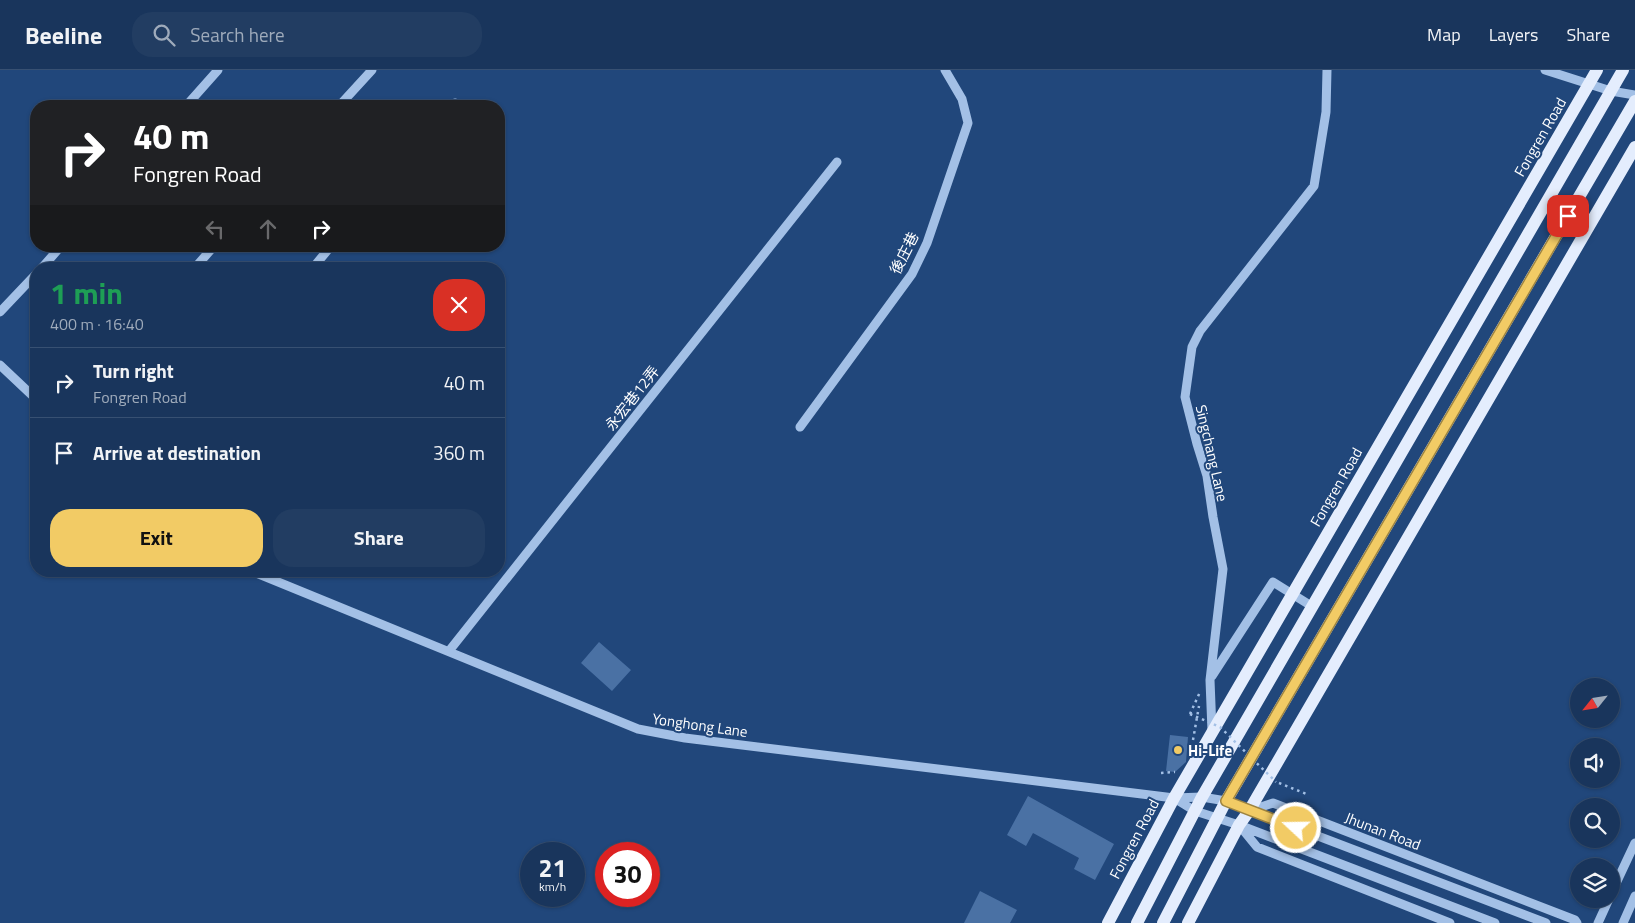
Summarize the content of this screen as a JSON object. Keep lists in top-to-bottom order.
{
  "streets": {
    "main road": ["Fongren Road"],
    "street": [
      "後庄巷",
      "永宏巷12弄",
      "Singchang Lane",
      "Yonghong Lane",
      "Jhunan Road"
    ]
  },
  "crossings": [
    ["Fongren Road", "Singchang Lane"],
    ["Fongren Road", "Yonghong Lane"],
    ["永宏巷12弄", "Yonghong Lane"],
    ["Yonghong Lane", "Jhunan Road"]
  ],
  "places": ["Hi-Life"],
  "north": "bottom left",
  "page": {
    "header": "Beeline",
    "search": "Search here",
    "nav": ["Map", "Layers", "Share"],
    "turn": ["40 m", "Fongren Road"],
    "heading": ["1 min", "400 m · 16:40"],
    "list": [
      {
        "name": "Turn right",
        "note": "Fongren Road",
        "value": "40 m"
      },
      {
        "name": "Arrive at destination",
        "value": "360 m"
      }
    ],
    "buttons": ["Exit", "Share"],
    "speed": "21 km/h",
    "limit": "30"
  }
}
